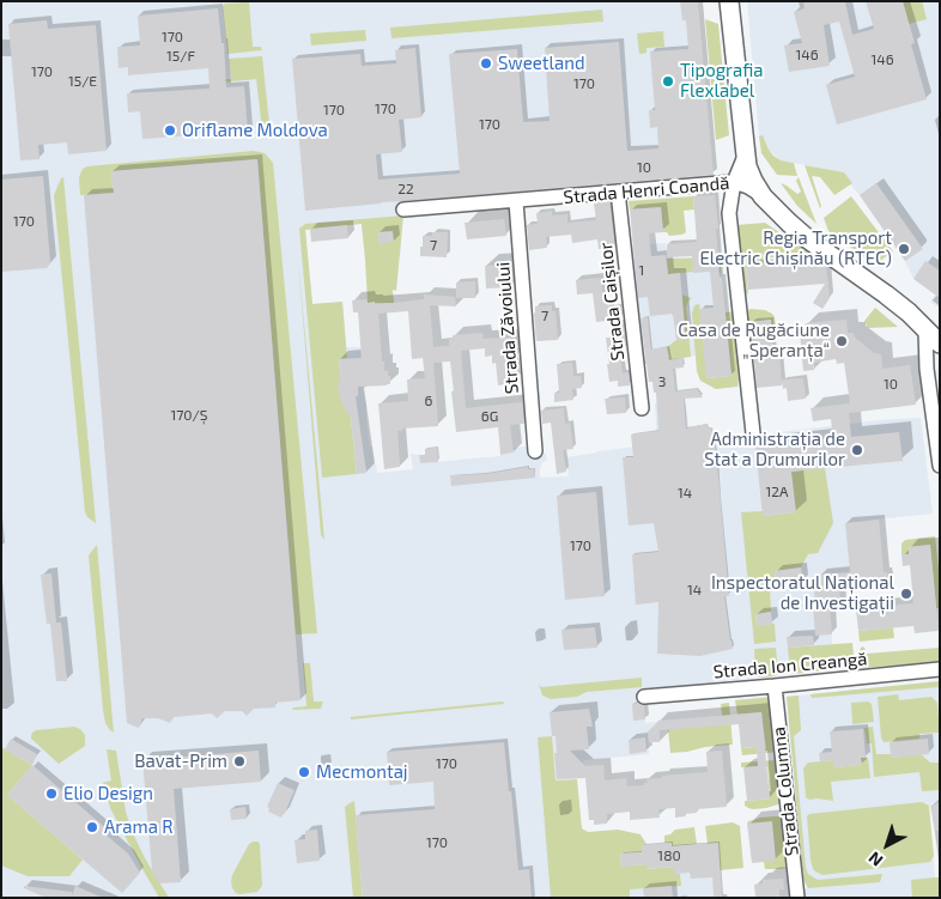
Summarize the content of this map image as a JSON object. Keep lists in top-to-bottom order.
{
  "streets": {
    "main road": ["Strada Henri Coandă"],
    "street": [
      "Strada Caișilor",
      "Strada Zăvoiului",
      "Strada Ion Creangă",
      "Strada Columna"
    ]
  },
  "crossings": [
    ["Strada Henri Coandă", "Strada Caișilor"],
    ["Strada Henri Coandă", "Strada Zăvoiului"],
    ["Strada Ion Creangă", "Strada Columna"]
  ],
  "places": [
    "Sweetland",
    "Tipografia Flexlabel",
    "Oriflame Moldova",
    "Regia Transport Electric Chișinău (RTEC)",
    "Casa de Rugăciune „Speranța“",
    "Administrația de Stat a Drumurilor",
    "Inspectoratul Național de Investigații",
    "Bavat-Prim",
    "Mecmontaj",
    "Elio Design",
    "Arama R"
  ],
  "house_numbers": [
    "170",
    "146",
    "15/F",
    "146",
    "170",
    "15/E",
    "170",
    "170",
    "170",
    "170",
    "10",
    "22",
    "170",
    "7",
    "1",
    "7",
    "3",
    "10",
    "6",
    "170/Ș",
    "6G",
    "12A",
    "14",
    "170",
    "14",
    "170",
    "170",
    "180"
  ],
  "north": "bottom left"
}
